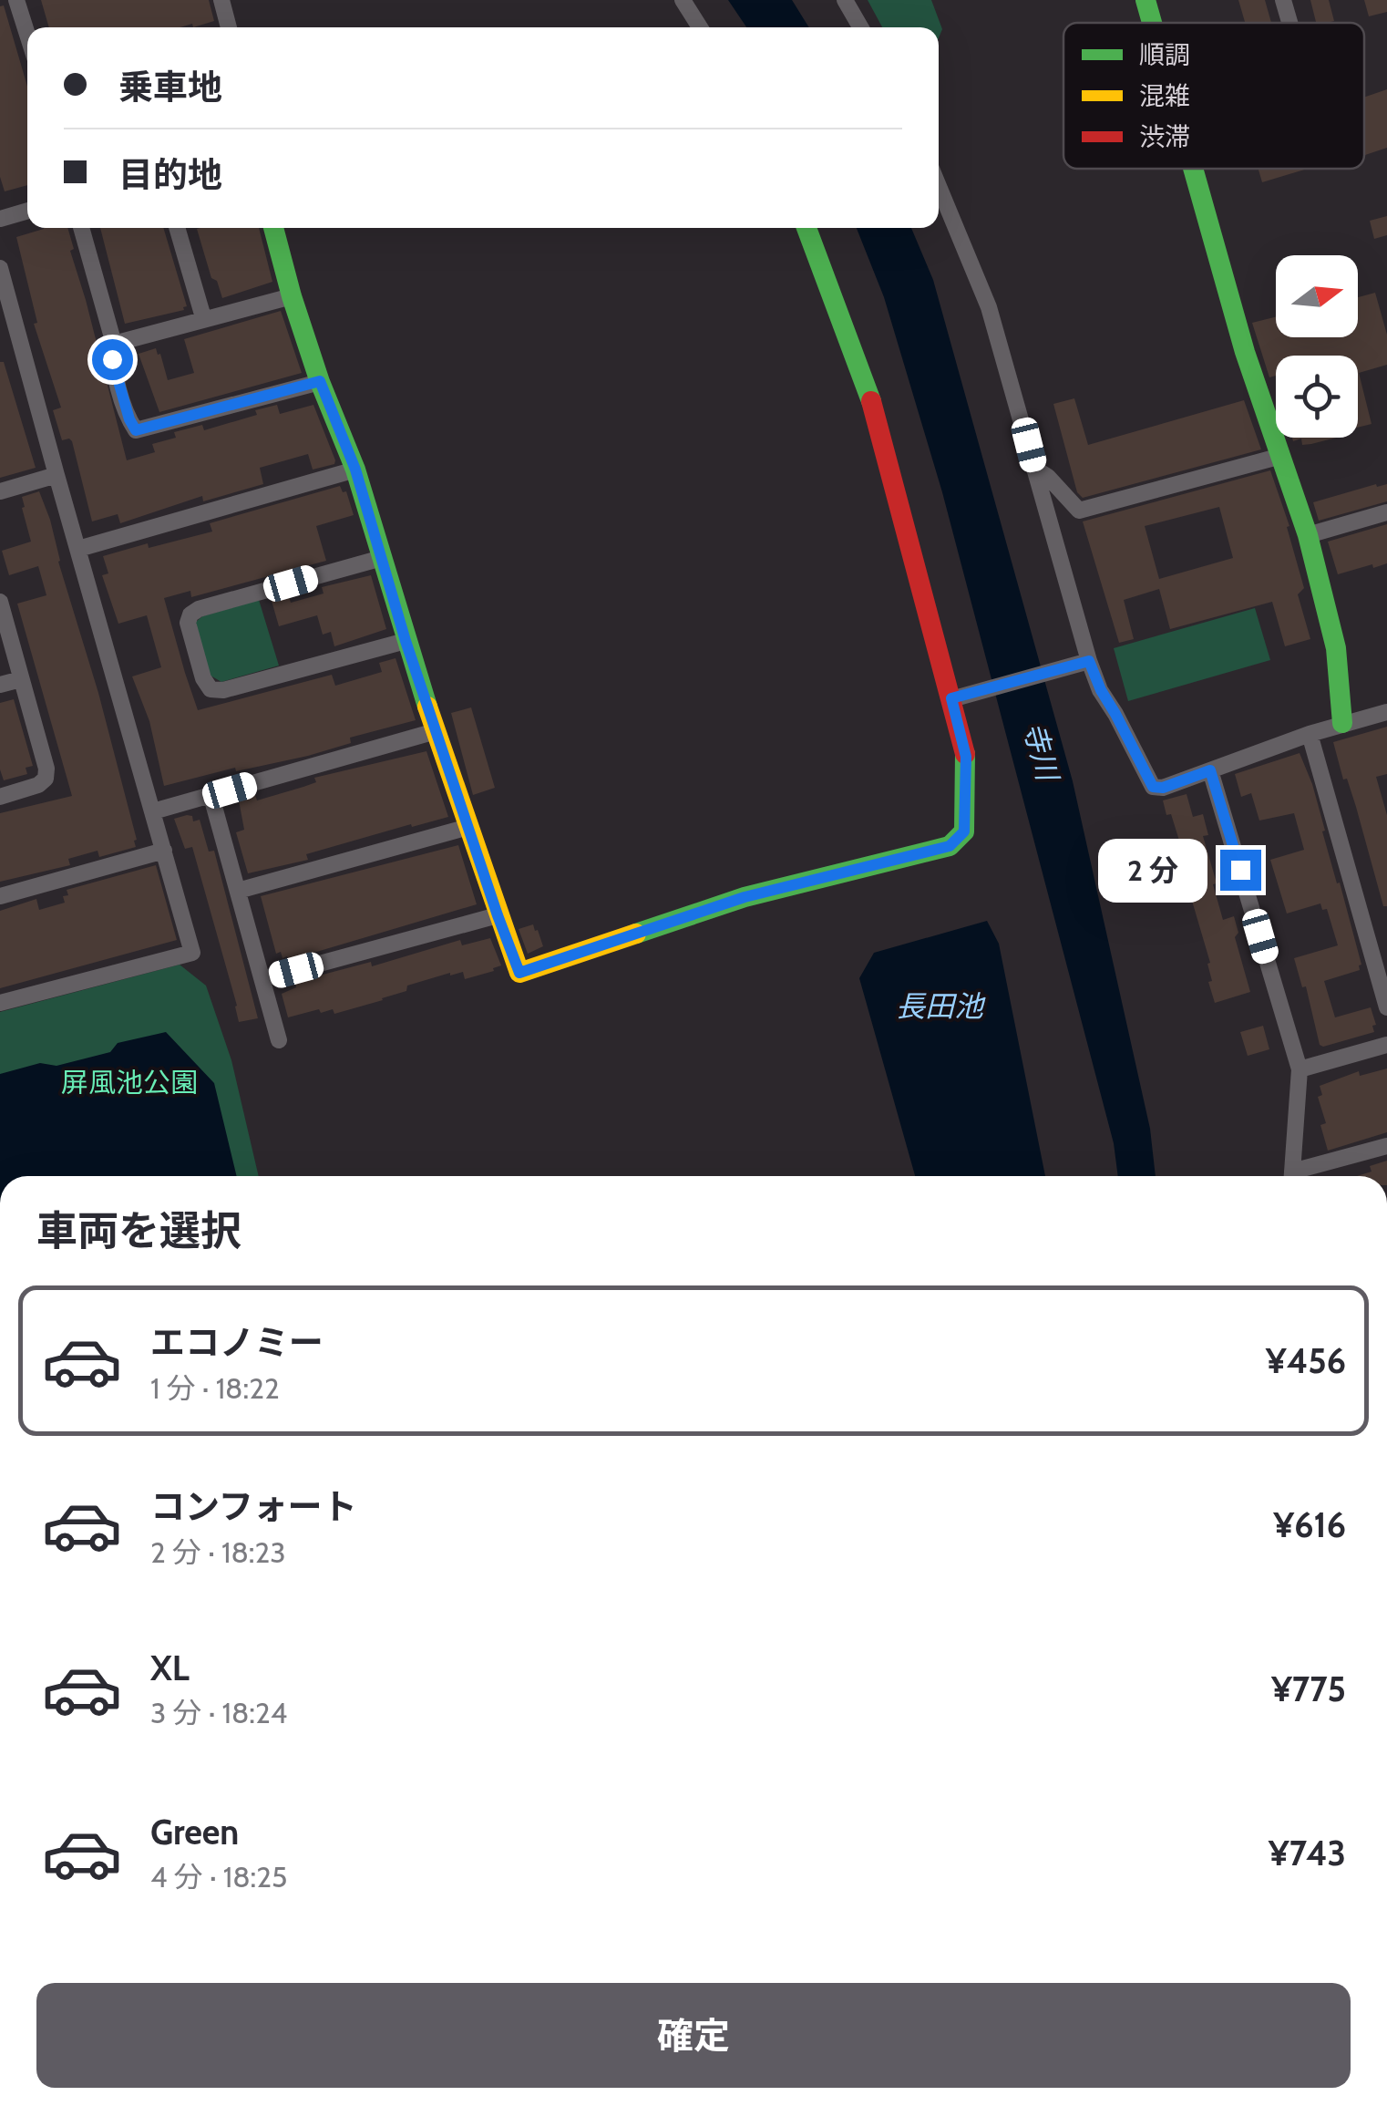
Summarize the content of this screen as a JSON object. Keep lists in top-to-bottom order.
{
  "water": ["寺川", "長田池"],
  "parks": ["屏風池公園"],
  "legend": ["順調", "混雑", "渋滞"],
  "north": "right",
  "page": {
    "banner": ["乗車地", "目的地"],
    "bubble": "2 分",
    "heading": "車両を選択",
    "list": [
      {
        "name": "エコノミー",
        "note": "1 分 · 18:22",
        "value": "¥456"
      },
      {
        "name": "コンフォート",
        "note": "2 分 · 18:23",
        "value": "¥616"
      },
      {
        "name": "XL",
        "note": "3 分 · 18:24",
        "value": "¥775"
      },
      {
        "name": "Green",
        "note": "4 分 · 18:25",
        "value": "¥743"
      }
    ],
    "buttons": "確定"
  }
}
